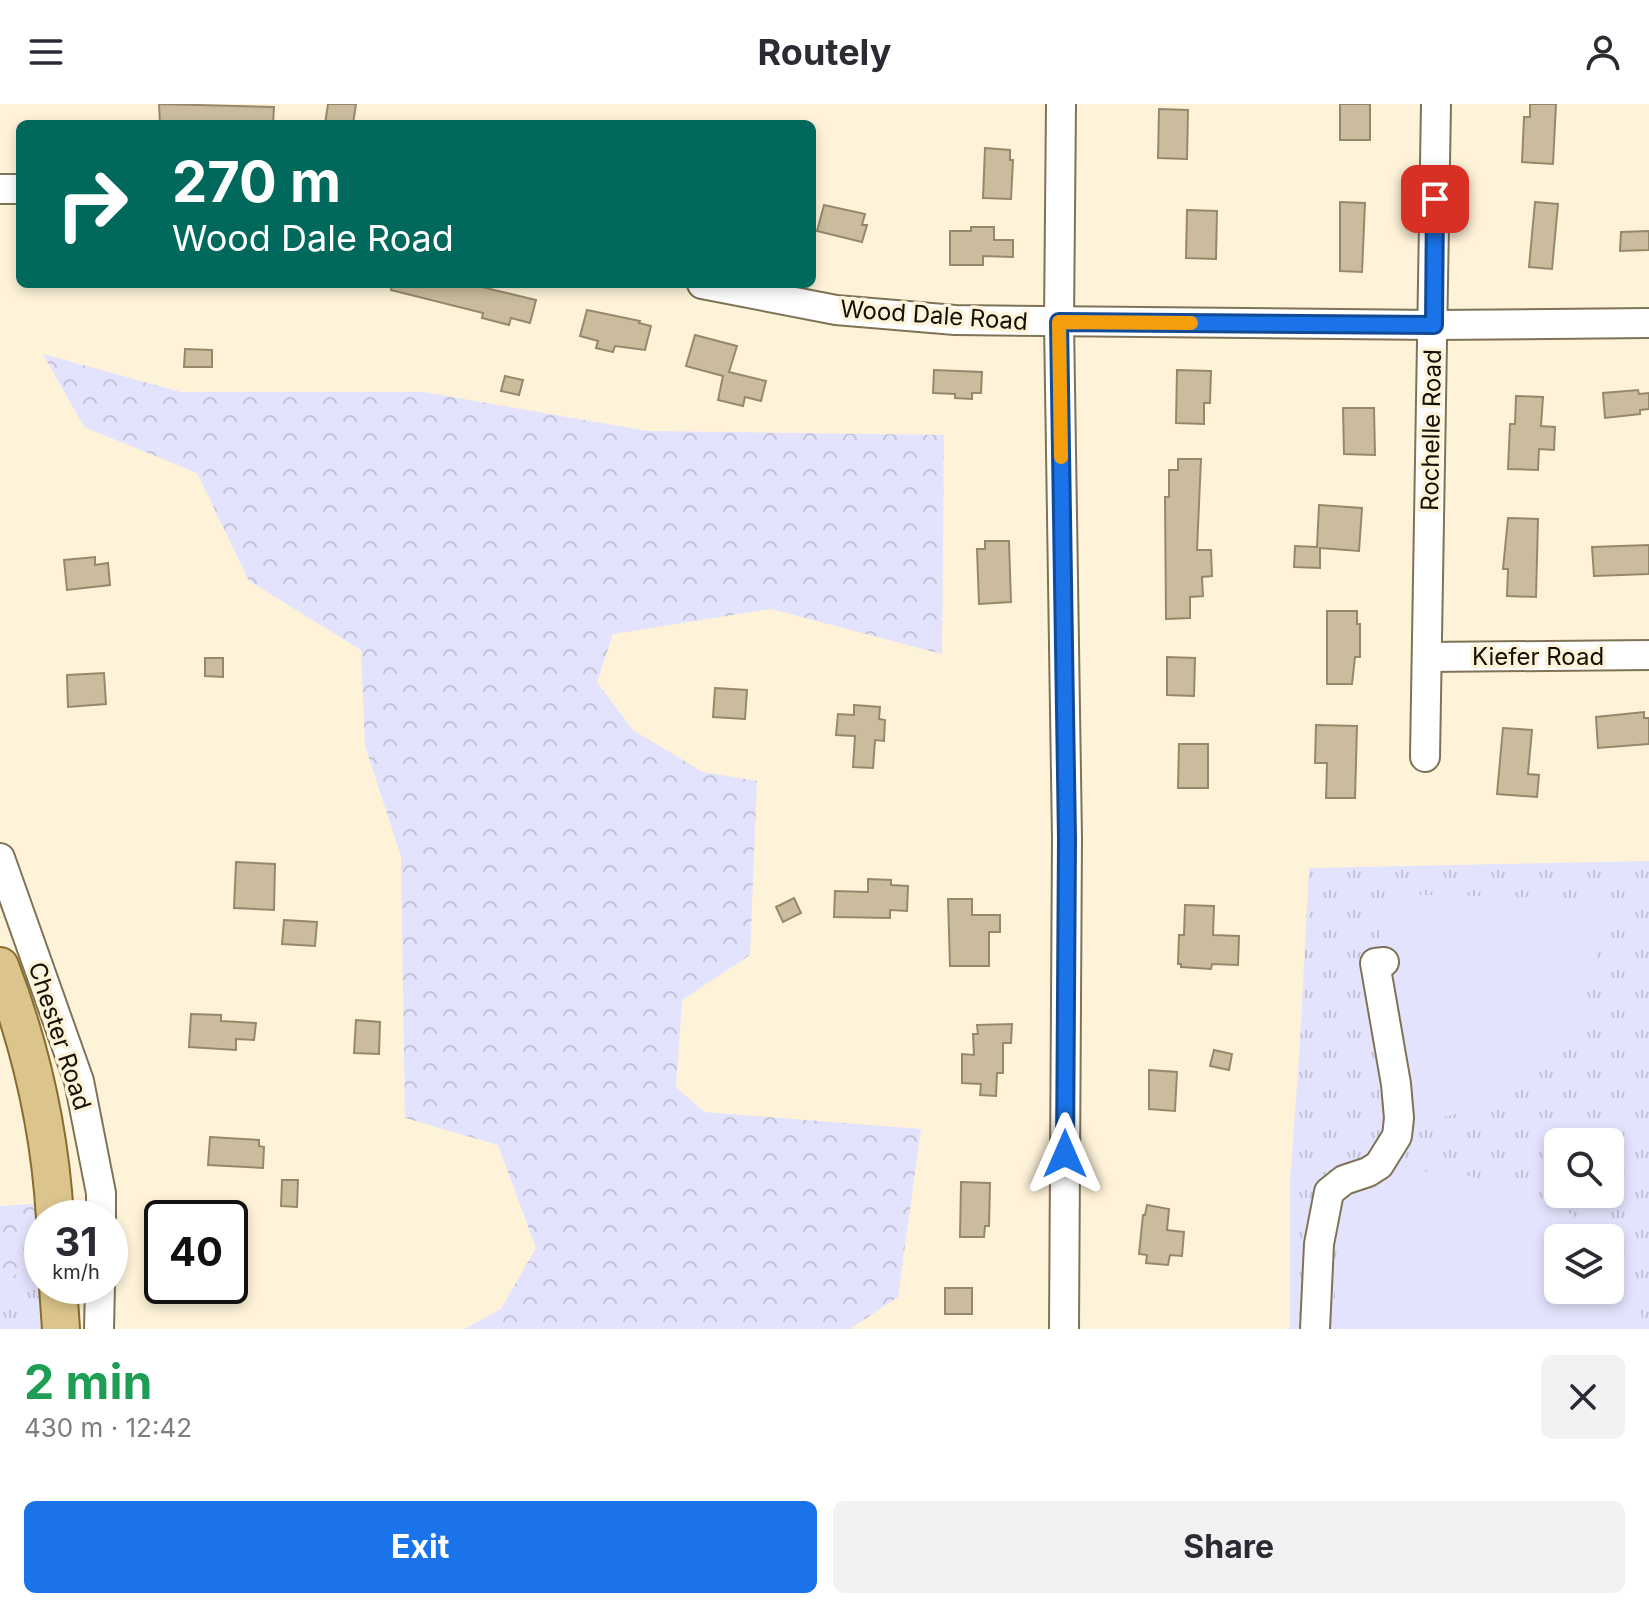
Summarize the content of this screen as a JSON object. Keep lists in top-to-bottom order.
{
  "streets": {
    "main road": ["Chester Road"],
    "street": ["Wood Dale Road", "Rochelle Road", "Kiefer Road"]
  },
  "crossings": [
    ["Wood Dale Road", "Rochelle Road"],
    ["Rochelle Road", "Kiefer Road"]
  ],
  "page": {
    "header": "Routely",
    "turn": ["270 m", "Wood Dale Road"],
    "speed": "31 km/h",
    "limit": "40",
    "heading": ["2 min", "430 m · 12:42"],
    "buttons": ["Exit", "Share"]
  }
}
